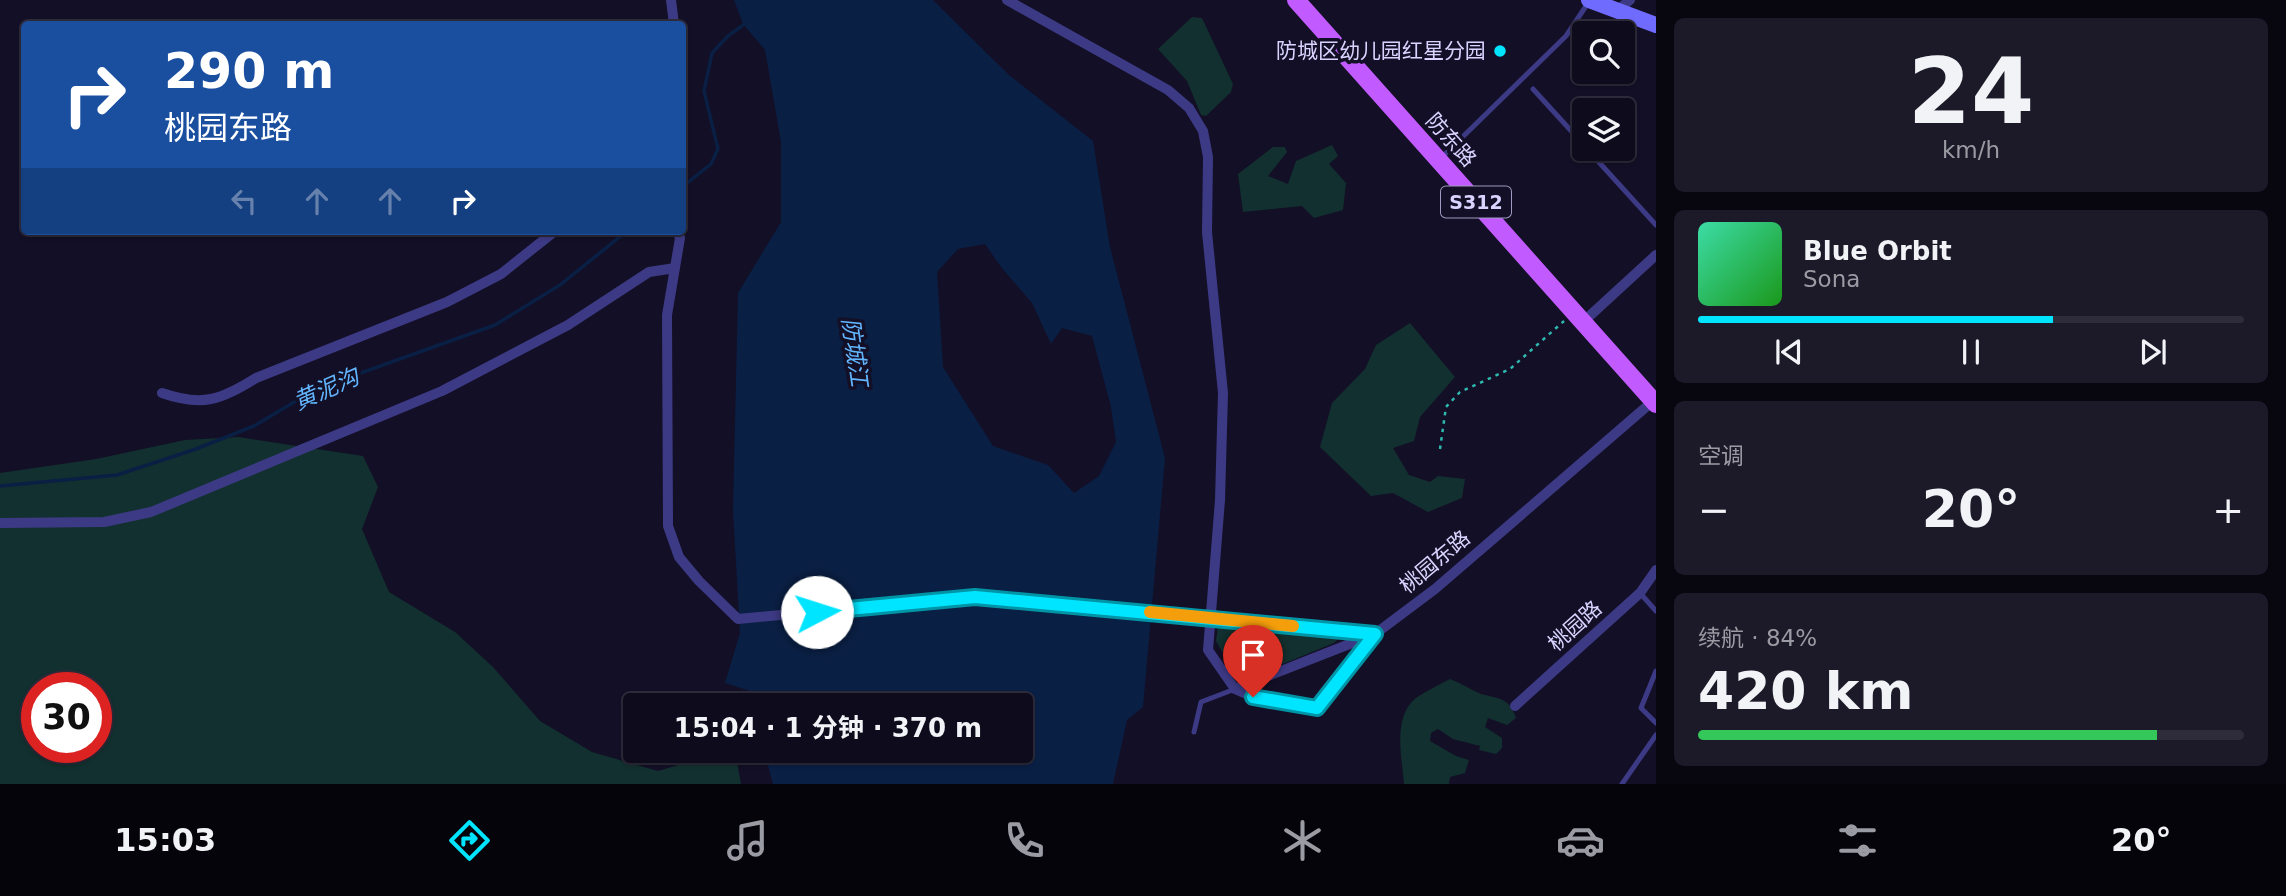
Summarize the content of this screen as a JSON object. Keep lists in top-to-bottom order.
{
  "streets": {
    "main road": ["防东路", "S312"],
    "street": ["桃园东路", "桃园路"]
  },
  "crossings": [
    ["防东路", "桃园东路"]
  ],
  "water": ["防城江", "黄泥沟"],
  "places": ["防城区幼儿园红星分园"],
  "page": {
    "tile": [
      ["24", "km/h"],
      "空调",
      ["续航 · 84%", "420 km"]
    ],
    "turn": ["290 m", "桃园东路"],
    "song": ["Blue Orbit", "Sona"],
    "heat": ["−", "20°", "+"],
    "limit": "30",
    "trip": "15:04 · 1 分钟 · 370 m",
    "tabs": ["15:03", "20°"]
  }
}
